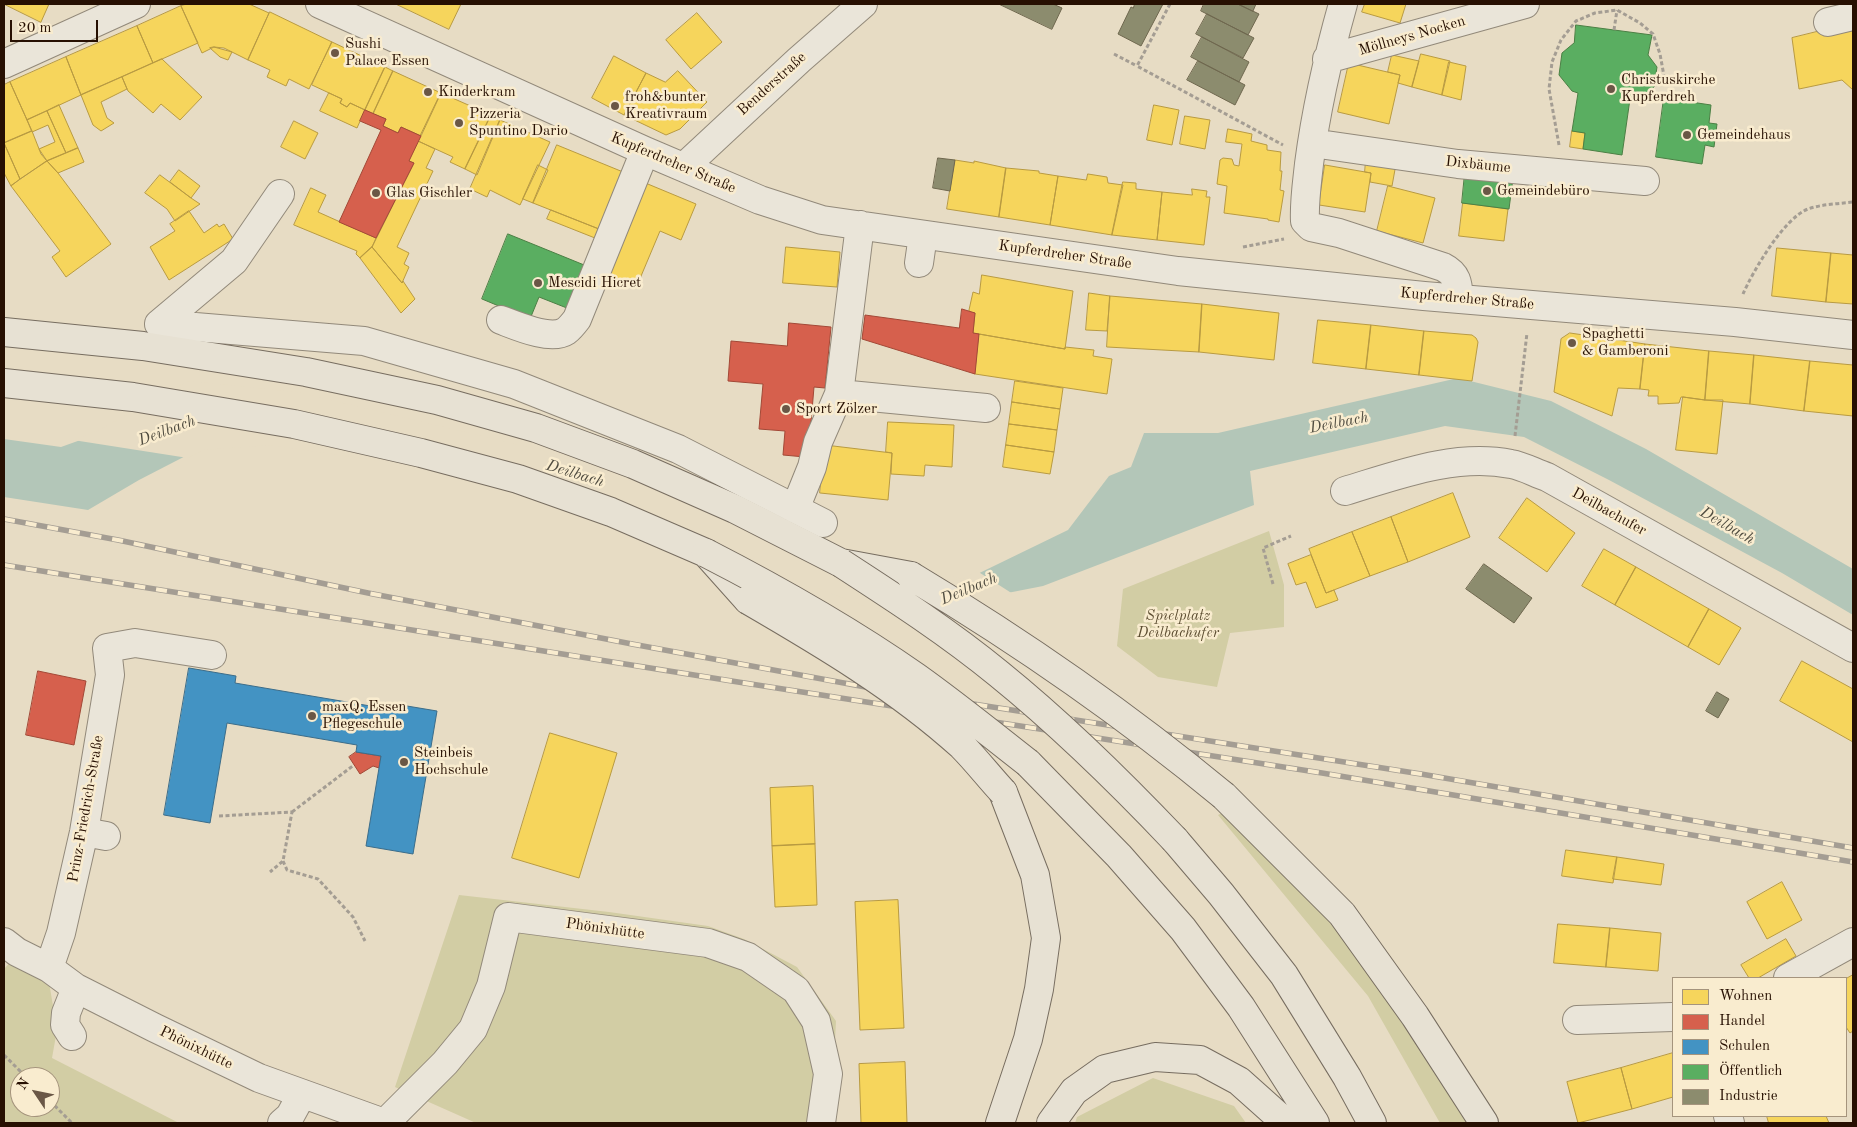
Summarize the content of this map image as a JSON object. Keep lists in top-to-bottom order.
{
  "streets": {
    "street": [
      "Möllneys Nocken",
      "Benderstraße",
      "Kupferdreher Straße",
      "Dixbäume",
      "Deilbachufer",
      "Prinz-Friedrich-Straße",
      "Phönixhütte"
    ]
  },
  "crossings": [
    ["Benderstraße", "Kupferdreher Straße"],
    ["Prinz-Friedrich-Straße", "Phönixhütte"]
  ],
  "water": ["Deilbach"],
  "parks": ["Spielplatz Deilbachufer"],
  "places": [
    "Sushi Palace Essen",
    "Christuskirche Kupferdreh",
    "Kinderkram",
    "froh&bunter Kreativraum",
    "Pizzeria Spuntino Dario",
    "Gemeindehaus",
    "Gemeindebüro",
    "Glas Gischler",
    "Mescidi Hicret",
    "Spaghetti & Gamberoni",
    "Sport Zölzer",
    "maxQ. Essen Pflegeschule",
    "Steinbeis Hochschule"
  ],
  "legend": [
    "Wohnen",
    "Handel",
    "Schulen",
    "Öffentlich",
    "Industrie"
  ],
  "scale_bar": "20 m",
  "north": "top left"
}
